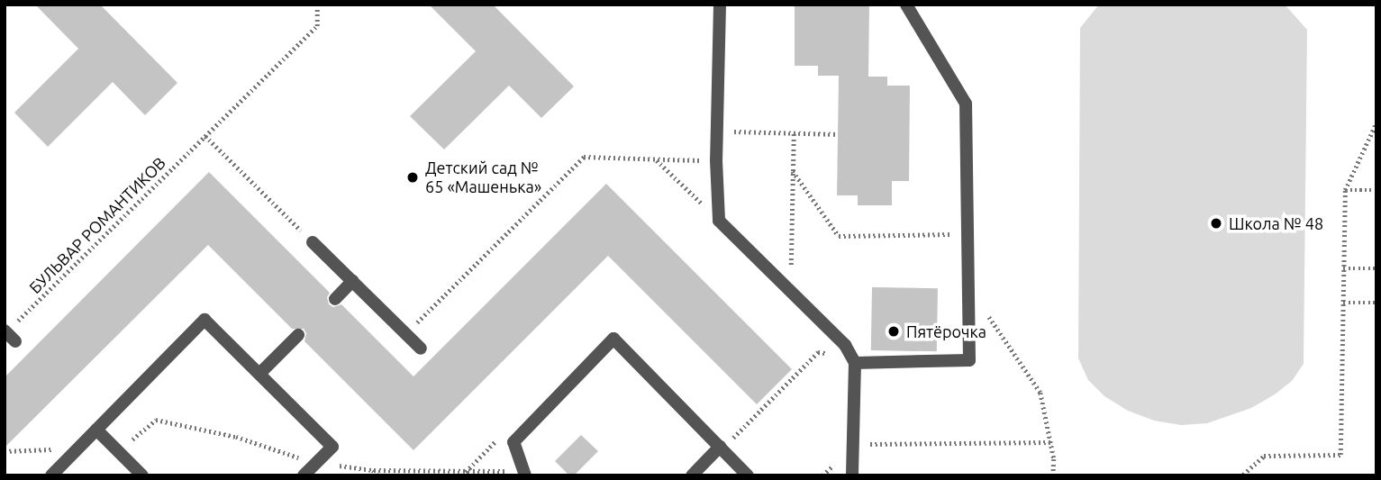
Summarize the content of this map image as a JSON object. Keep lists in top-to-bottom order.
{
  "streets": {
    "path": ["БУЛЬВАР РОМАНТИКОВ"]
  },
  "places": ["Детский сад № 65 «Машенька»", "Школа № 48", "Пятёрочка"]
}
